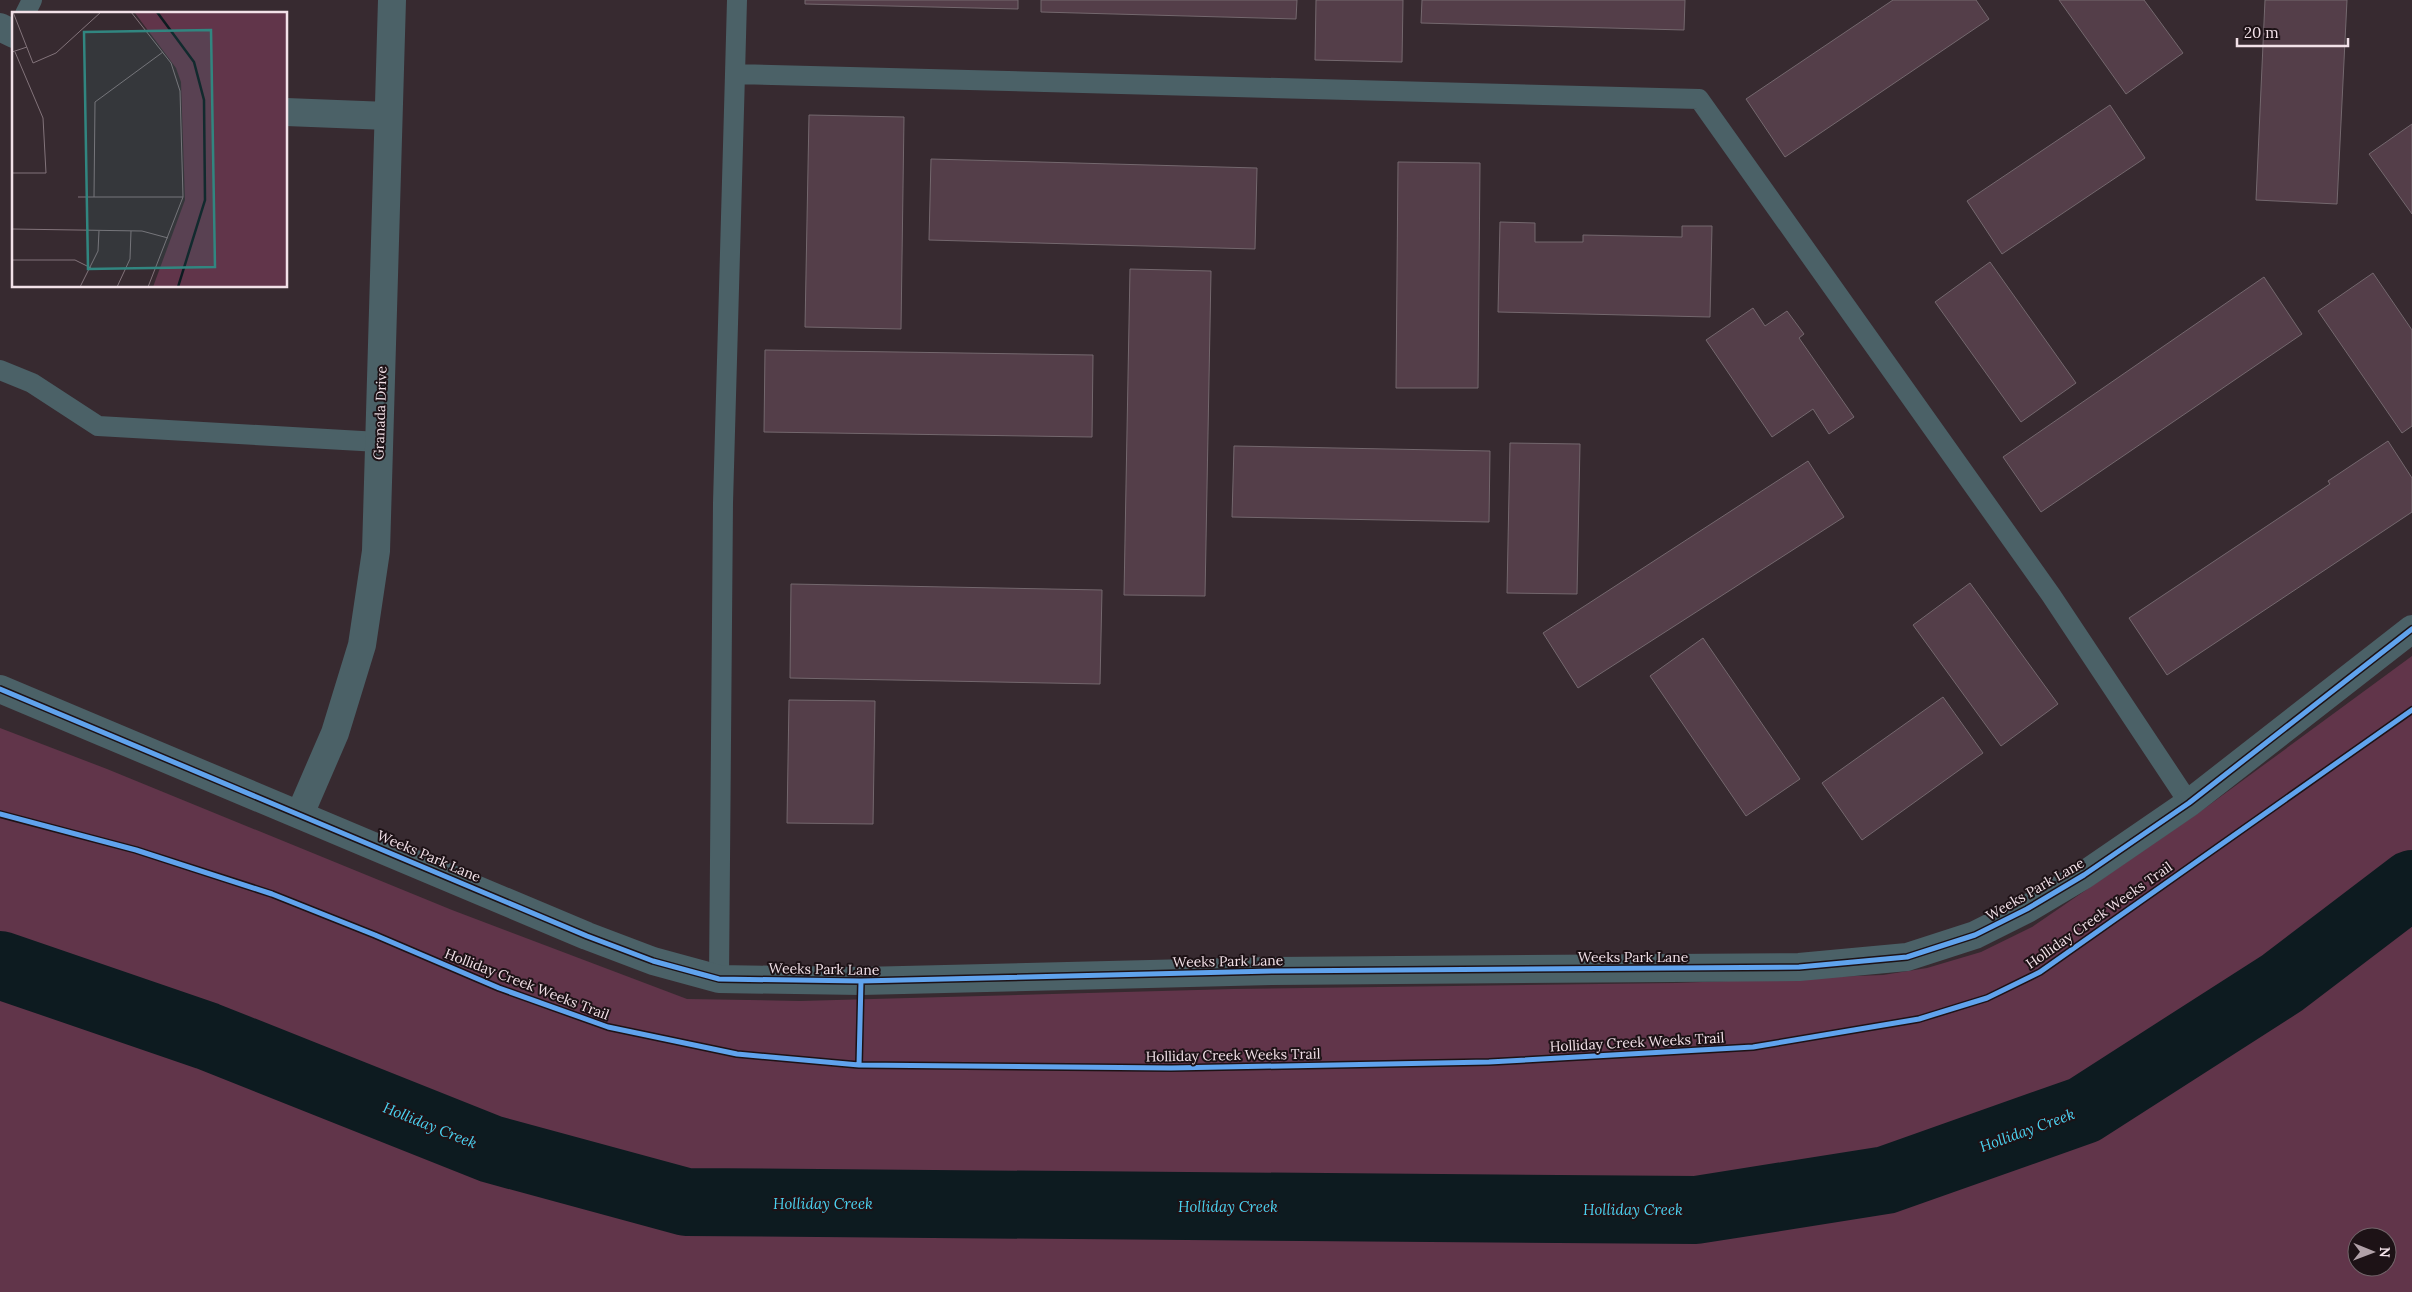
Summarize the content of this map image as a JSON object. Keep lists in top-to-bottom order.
{
  "streets": {
    "street": ["Granada Drive", "Weeks Park Lane"],
    "cycle path": ["Holliday Creek Weeks Trail"]
  },
  "crossings": [
    ["Granada Drive", "Weeks Park Lane"]
  ],
  "water": ["Holliday Creek"],
  "scale_bar": "20 m",
  "north": "right"
}
